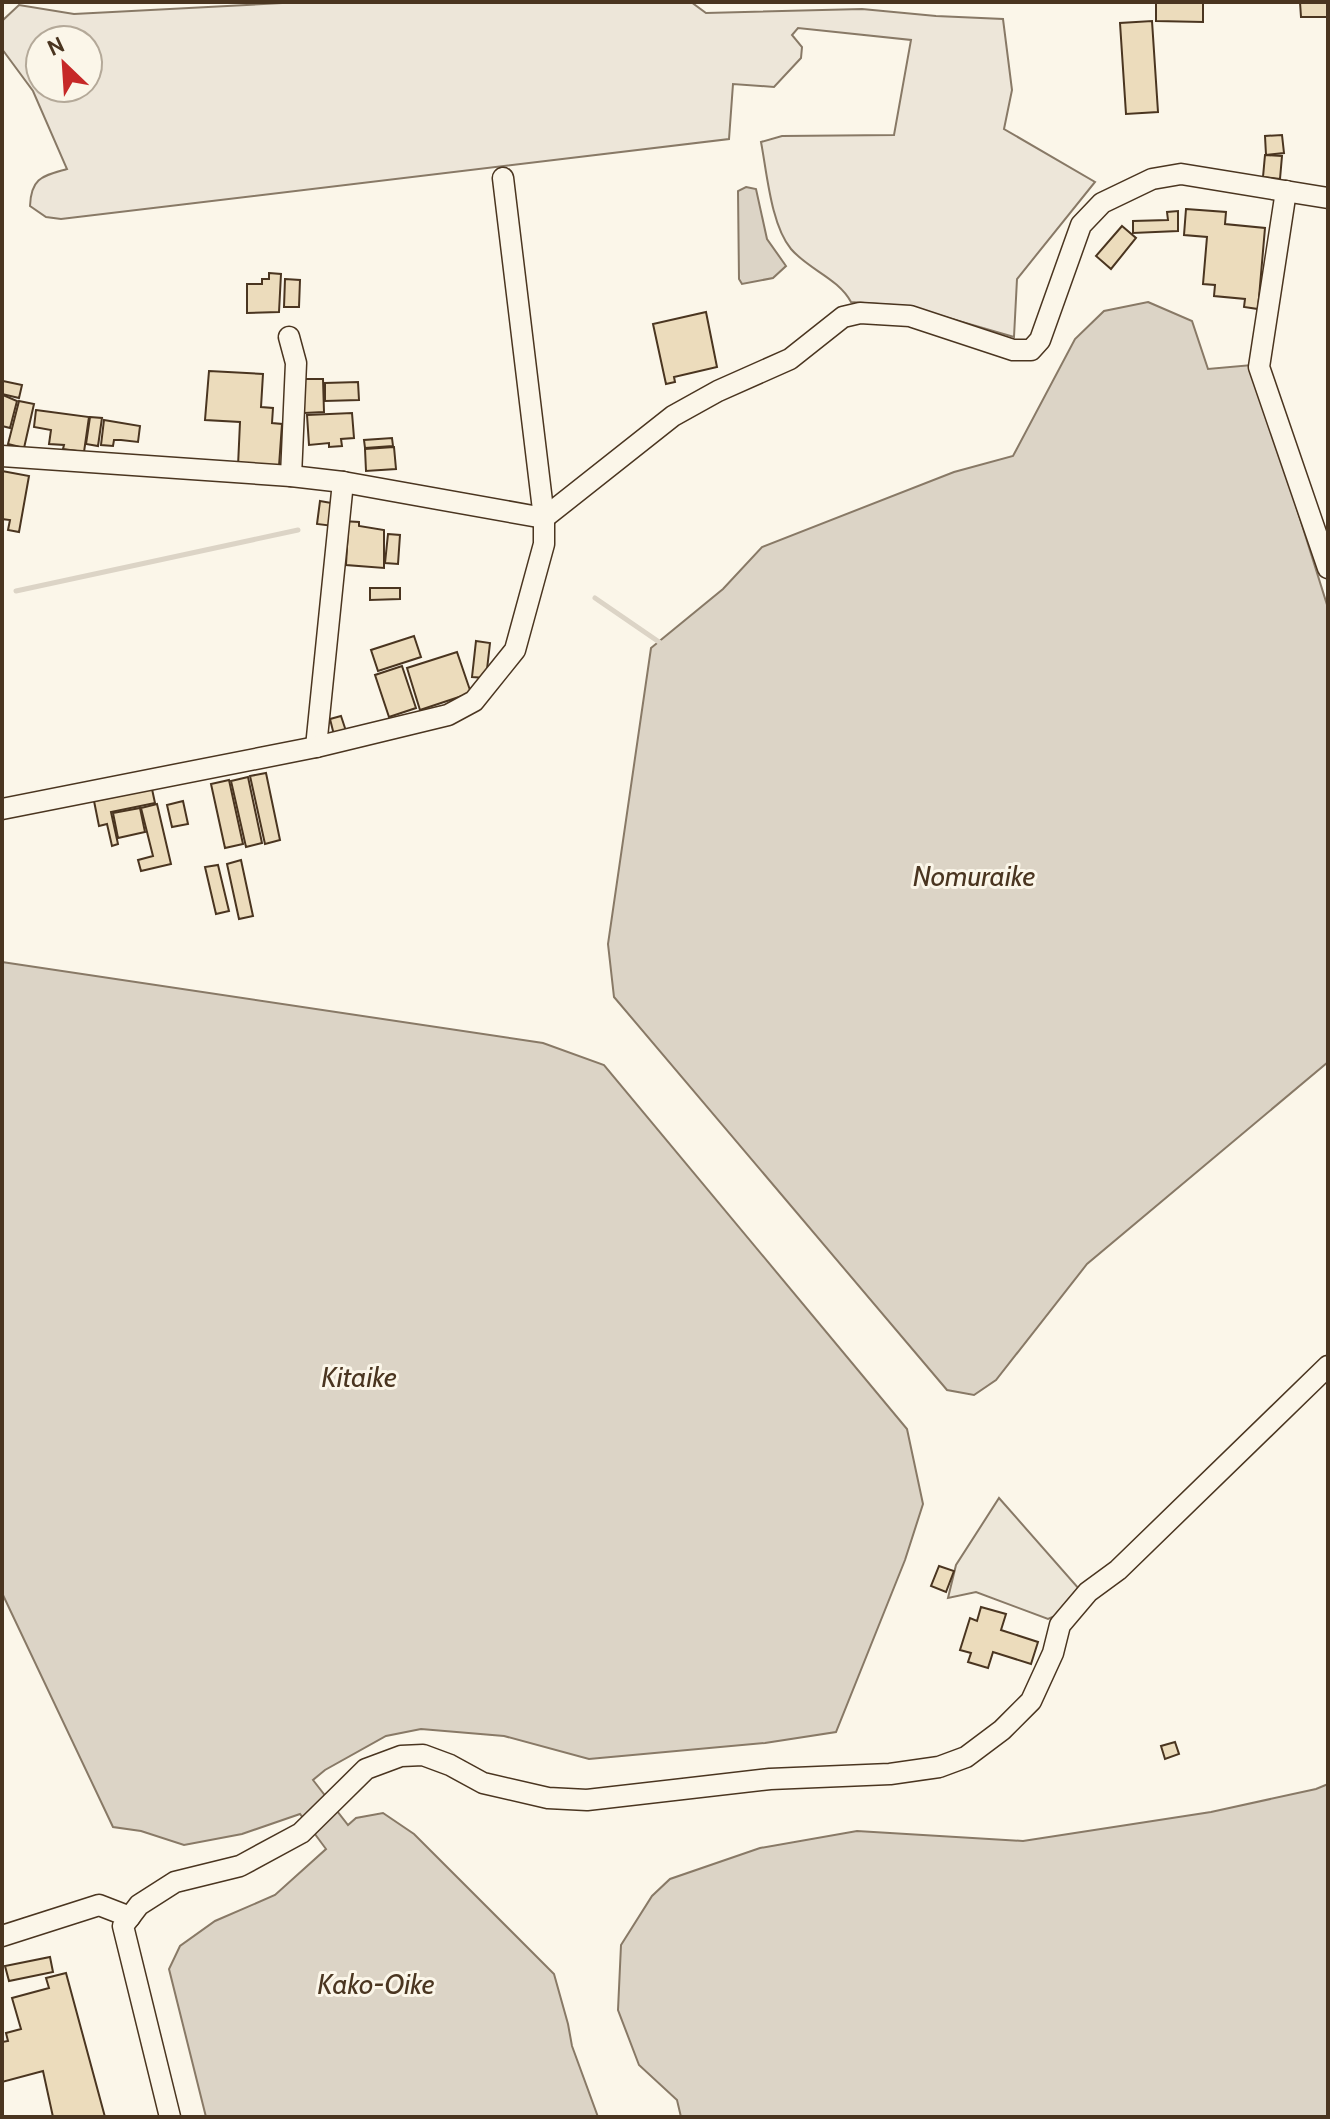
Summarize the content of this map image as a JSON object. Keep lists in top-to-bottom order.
{
  "water": ["Nomuraike", "Kitaike", "Kako-Oike"],
  "north": "top left"
}
